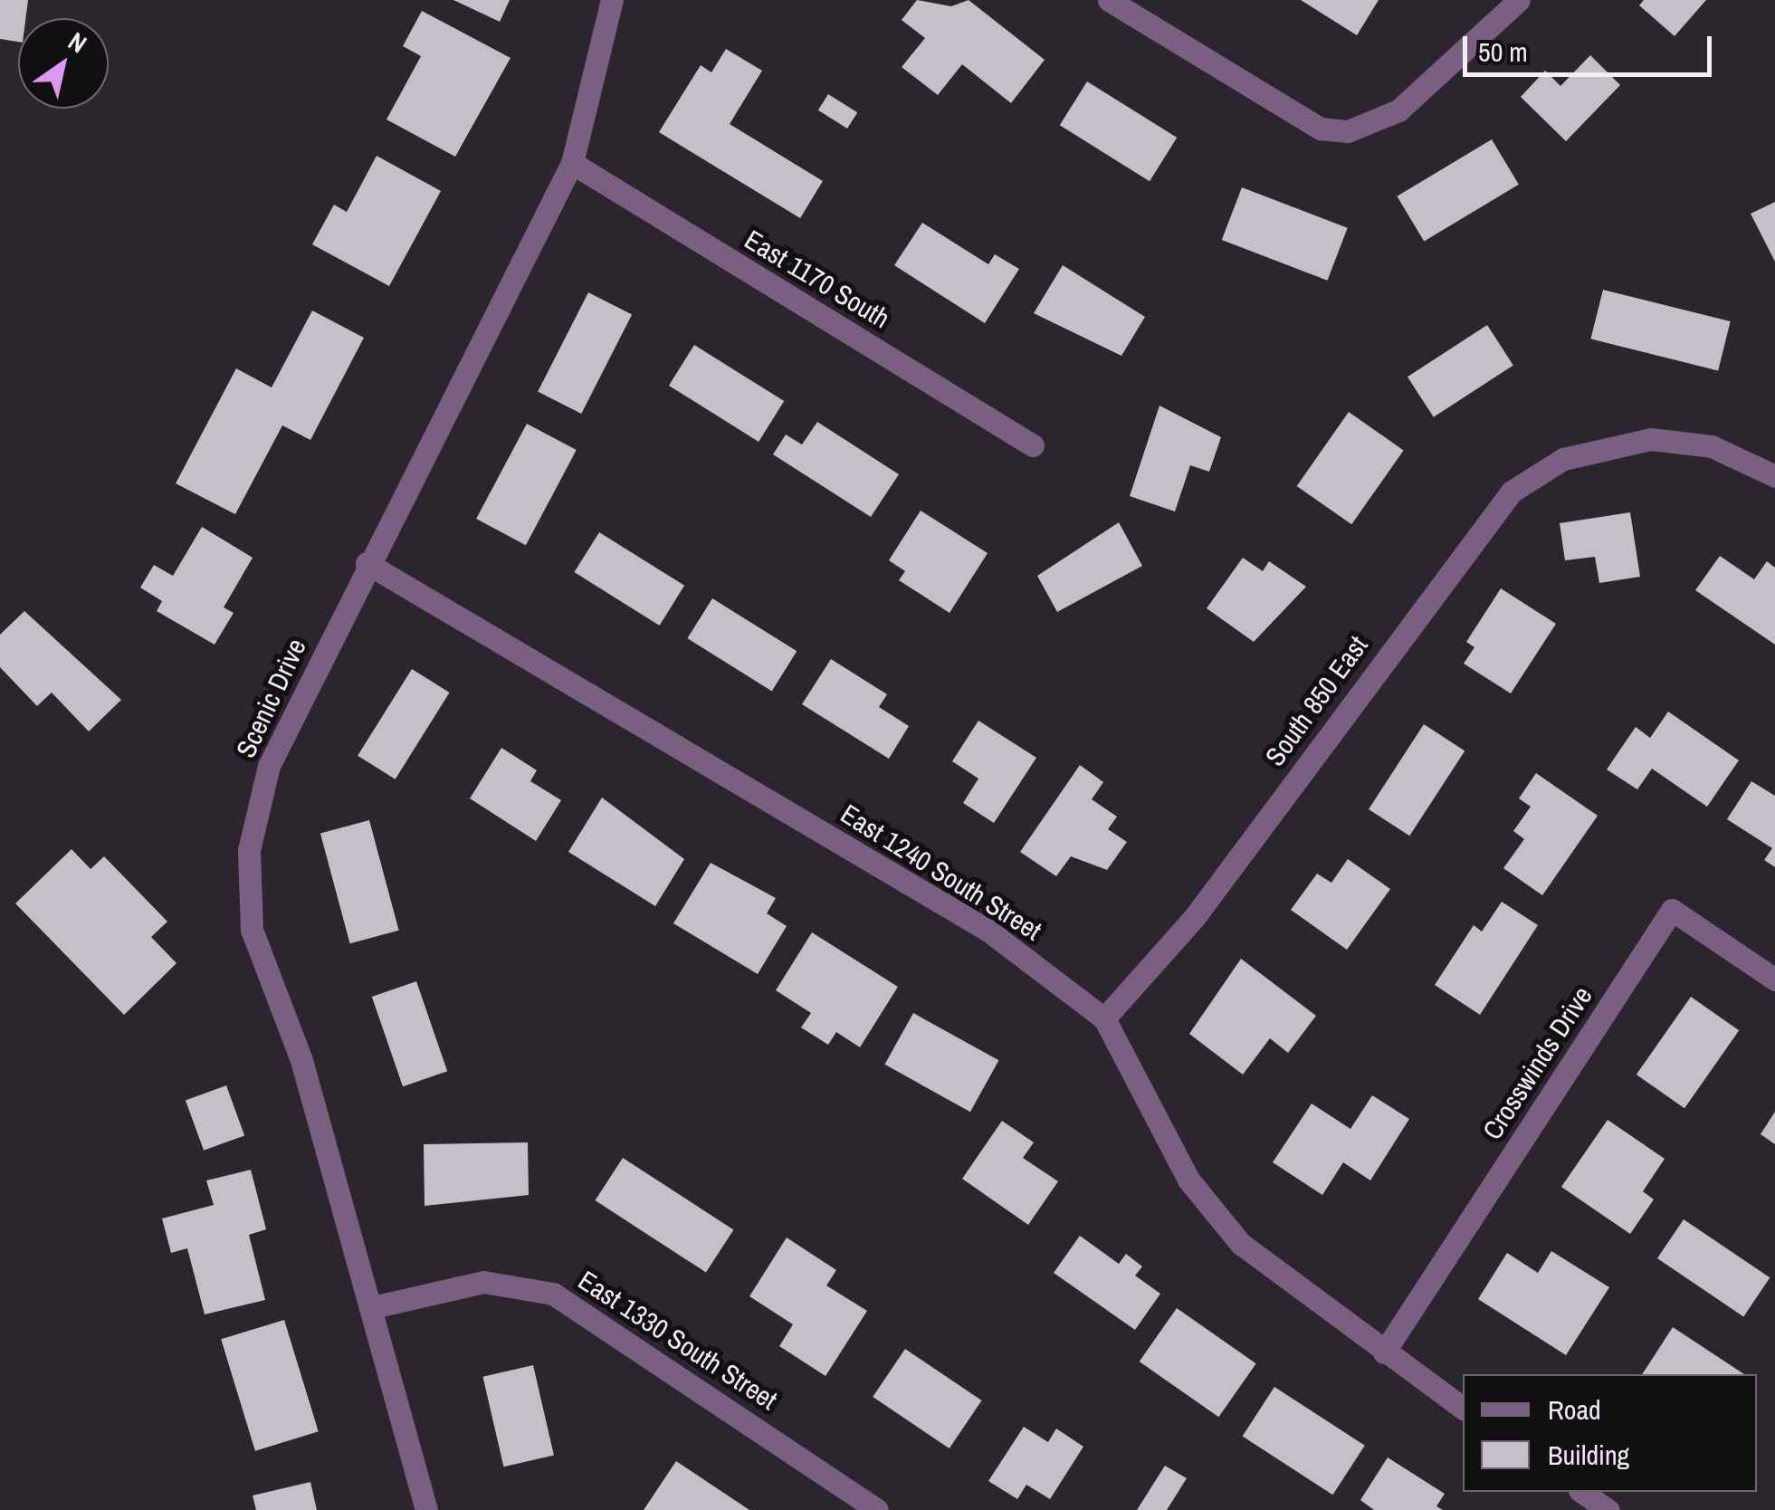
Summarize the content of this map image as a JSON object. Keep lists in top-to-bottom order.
{
  "streets": {
    "street": [
      "East 1170 South",
      "Scenic Drive",
      "South 850 East",
      "East 1240 South Street",
      "Crosswinds Drive",
      "East 1330 South Street"
    ]
  },
  "crossings": [
    ["East 1170 South", "Scenic Drive"],
    ["Scenic Drive", "East 1240 South Street"],
    ["Scenic Drive", "East 1330 South Street"],
    ["South 850 East", "East 1240 South Street"],
    ["East 1240 South Street", "Crosswinds Drive"]
  ],
  "legend": ["Road", "Building"],
  "scale_bar": "50 m",
  "north": "top right"
}
